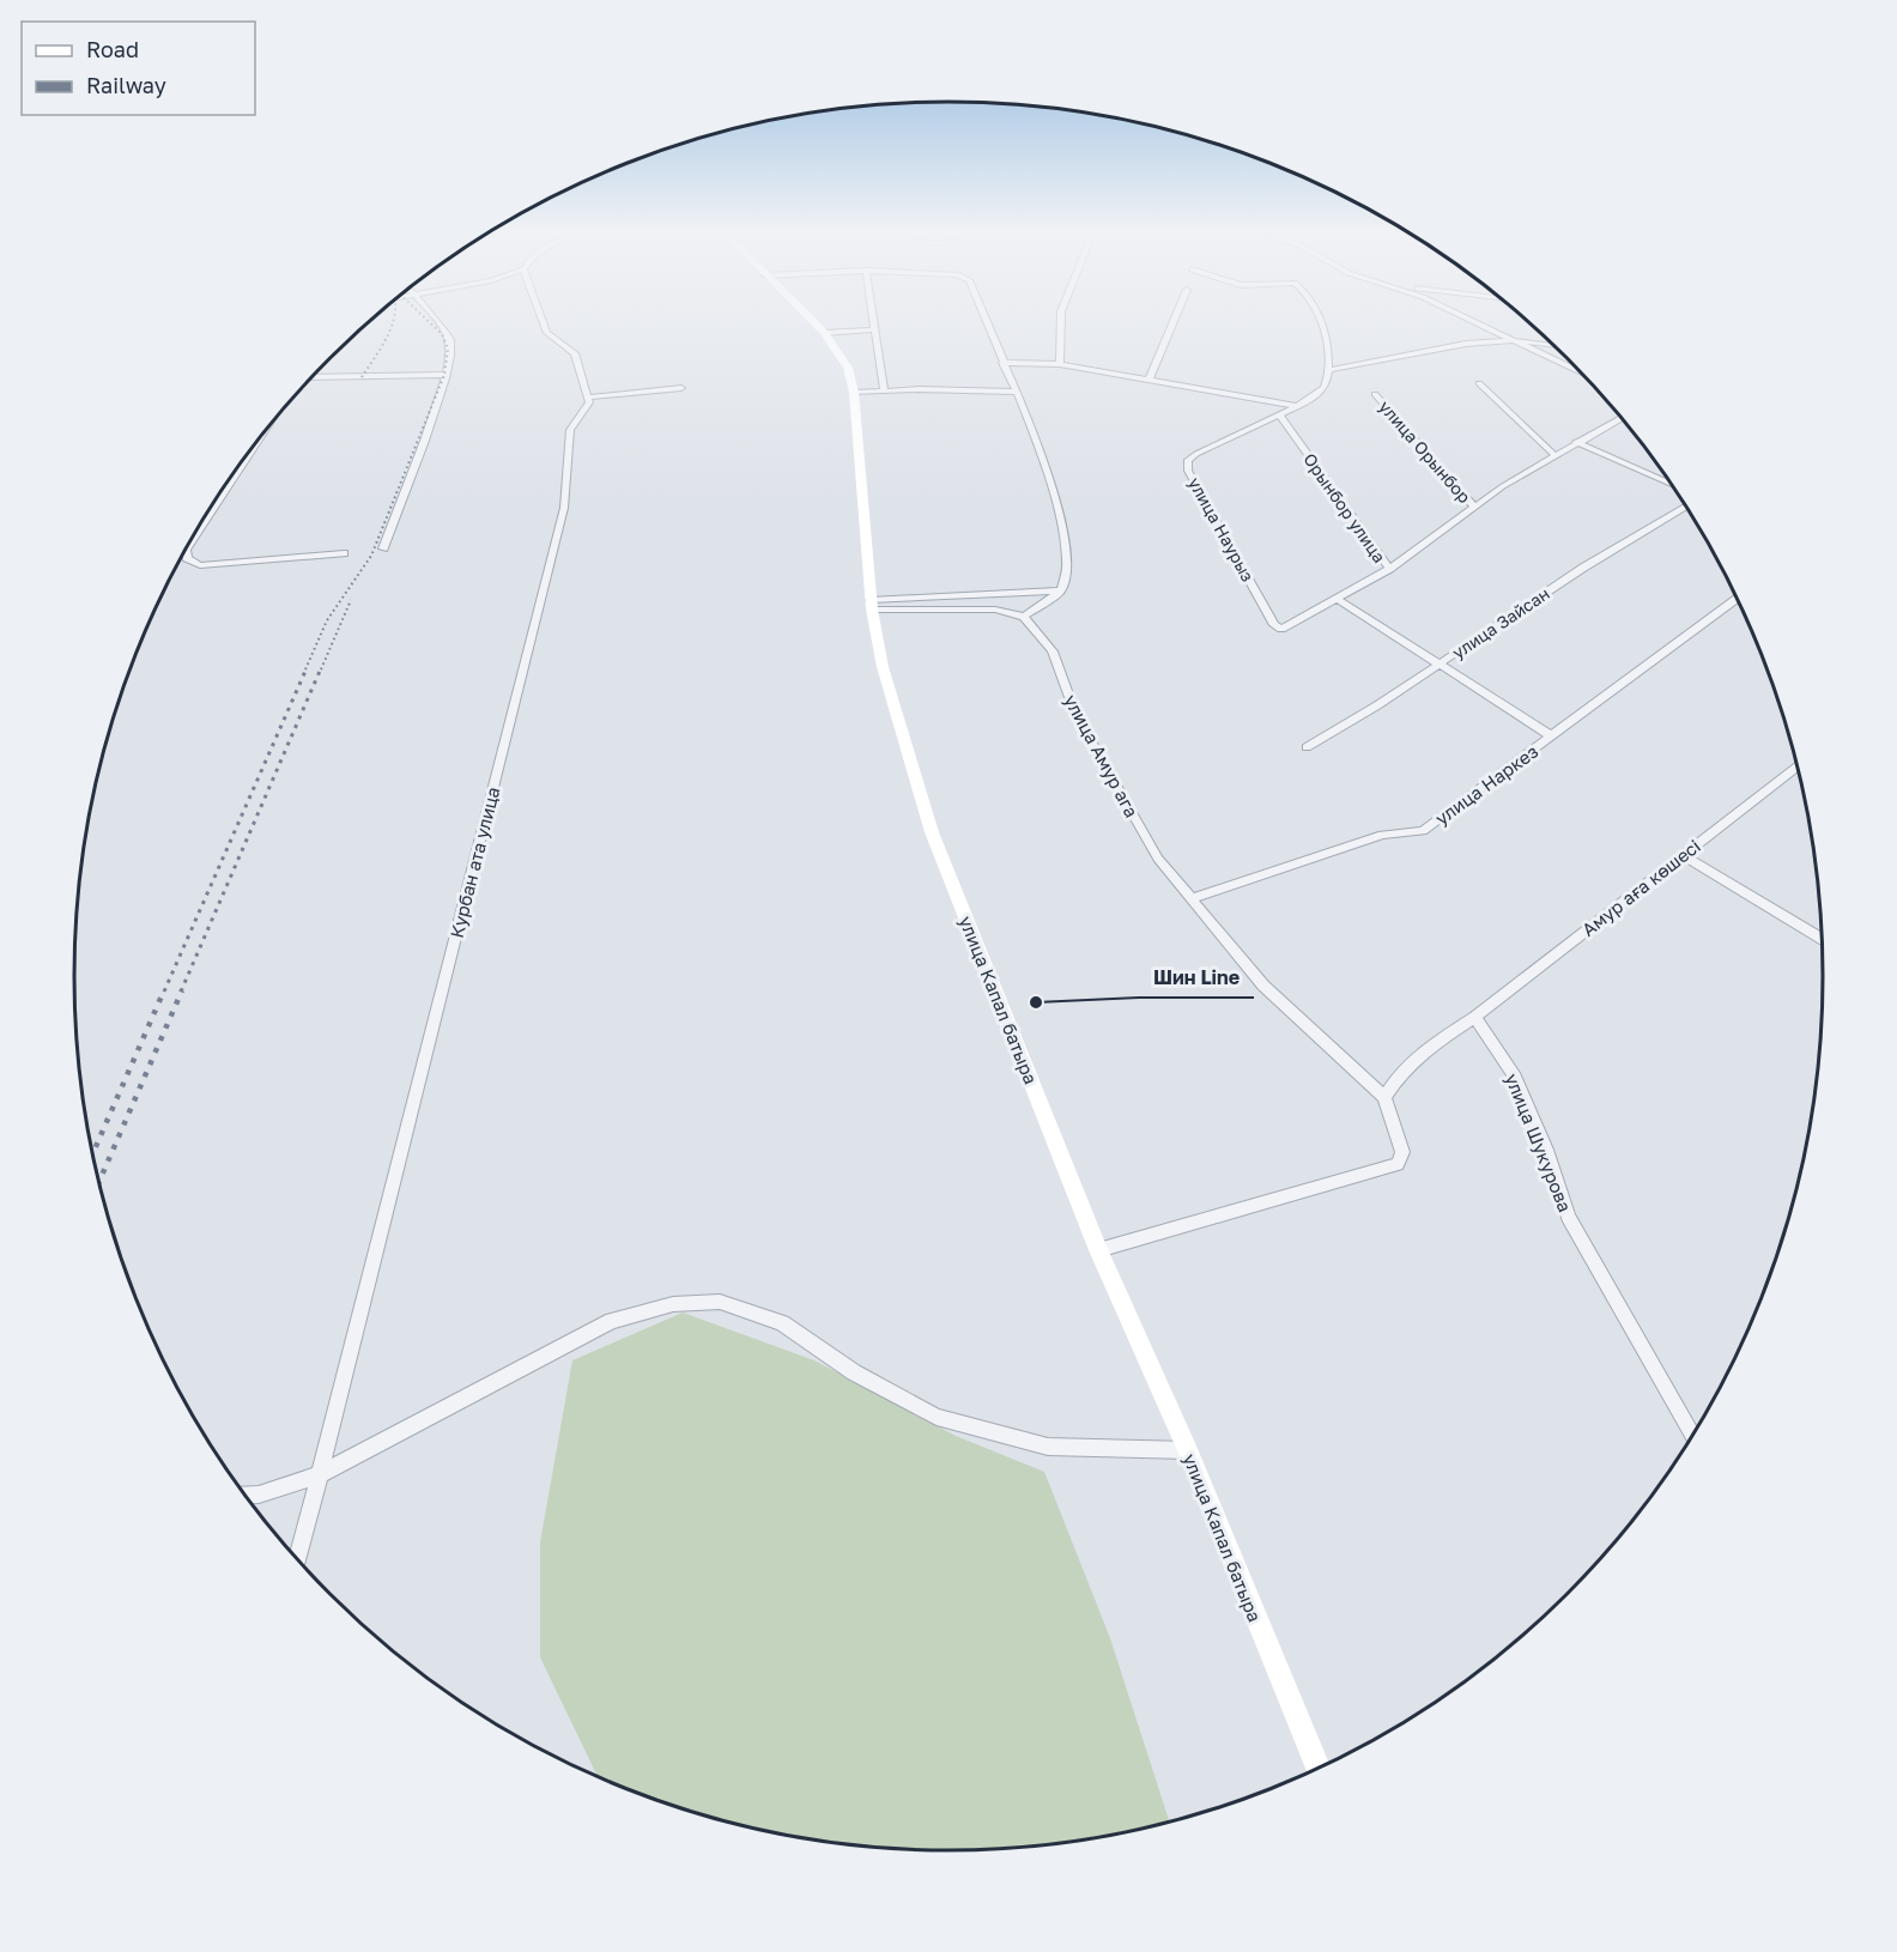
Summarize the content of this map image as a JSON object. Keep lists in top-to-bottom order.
{
  "streets": {
    "main road": ["улица Капал батыра"],
    "street": [
      "улица Орынбор",
      "Орынбор улица",
      "улица Наурыз",
      "улица Зайсан",
      "улица Амур ага",
      "улица Наркез",
      "Курбан ата улица",
      "Амур аға көшесі",
      "улица Шукурова"
    ]
  },
  "crossings": [
    ["улица Орынбор", "Орынбор улица"],
    ["Орынбор улица", "улица Наурыз"],
    ["улица Амур ага", "улица Наркез"],
    ["Амур аға көшесі", "улица Шукурова"]
  ],
  "places": ["Шин Line"],
  "legend": ["Road", "Railway"]
}
